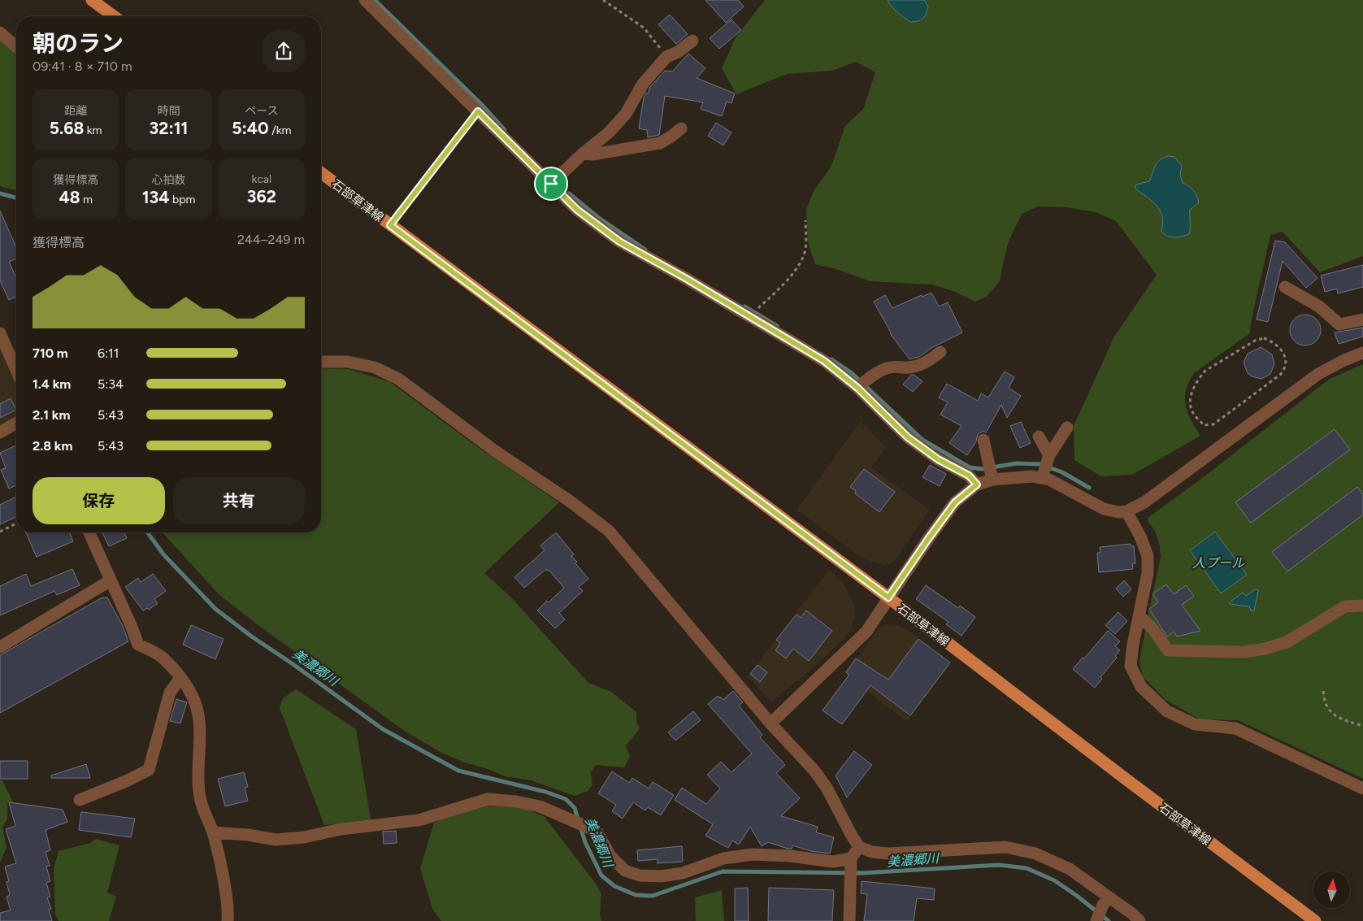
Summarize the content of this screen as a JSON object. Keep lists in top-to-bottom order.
{
  "streets": {
    "main road": ["石部草津線"]
  },
  "water": ["人プール", "美濃郷川"],
  "north": "top",
  "page": {
    "heading": ["朝のラン", "09:41 · 8 × 710 m"],
    "stats": [
      ["距離", "5.68 km"],
      ["時間", "32:11"],
      ["ペース", "5:40 /km"],
      ["獲得標高", "48 m"],
      ["心拍数", "134 bpm"],
      ["kcal", "362"]
    ],
    "chart": ["獲得標高", "244–249 m"],
    "list": [
      {
        "name": "710 m",
        "note": "6:11"
      },
      {
        "name": "1.4 km",
        "note": "5:34"
      },
      {
        "name": "2.1 km",
        "note": "5:43"
      },
      {
        "name": "2.8 km",
        "note": "5:43"
      }
    ],
    "buttons": ["保存", "共有"]
  }
}
